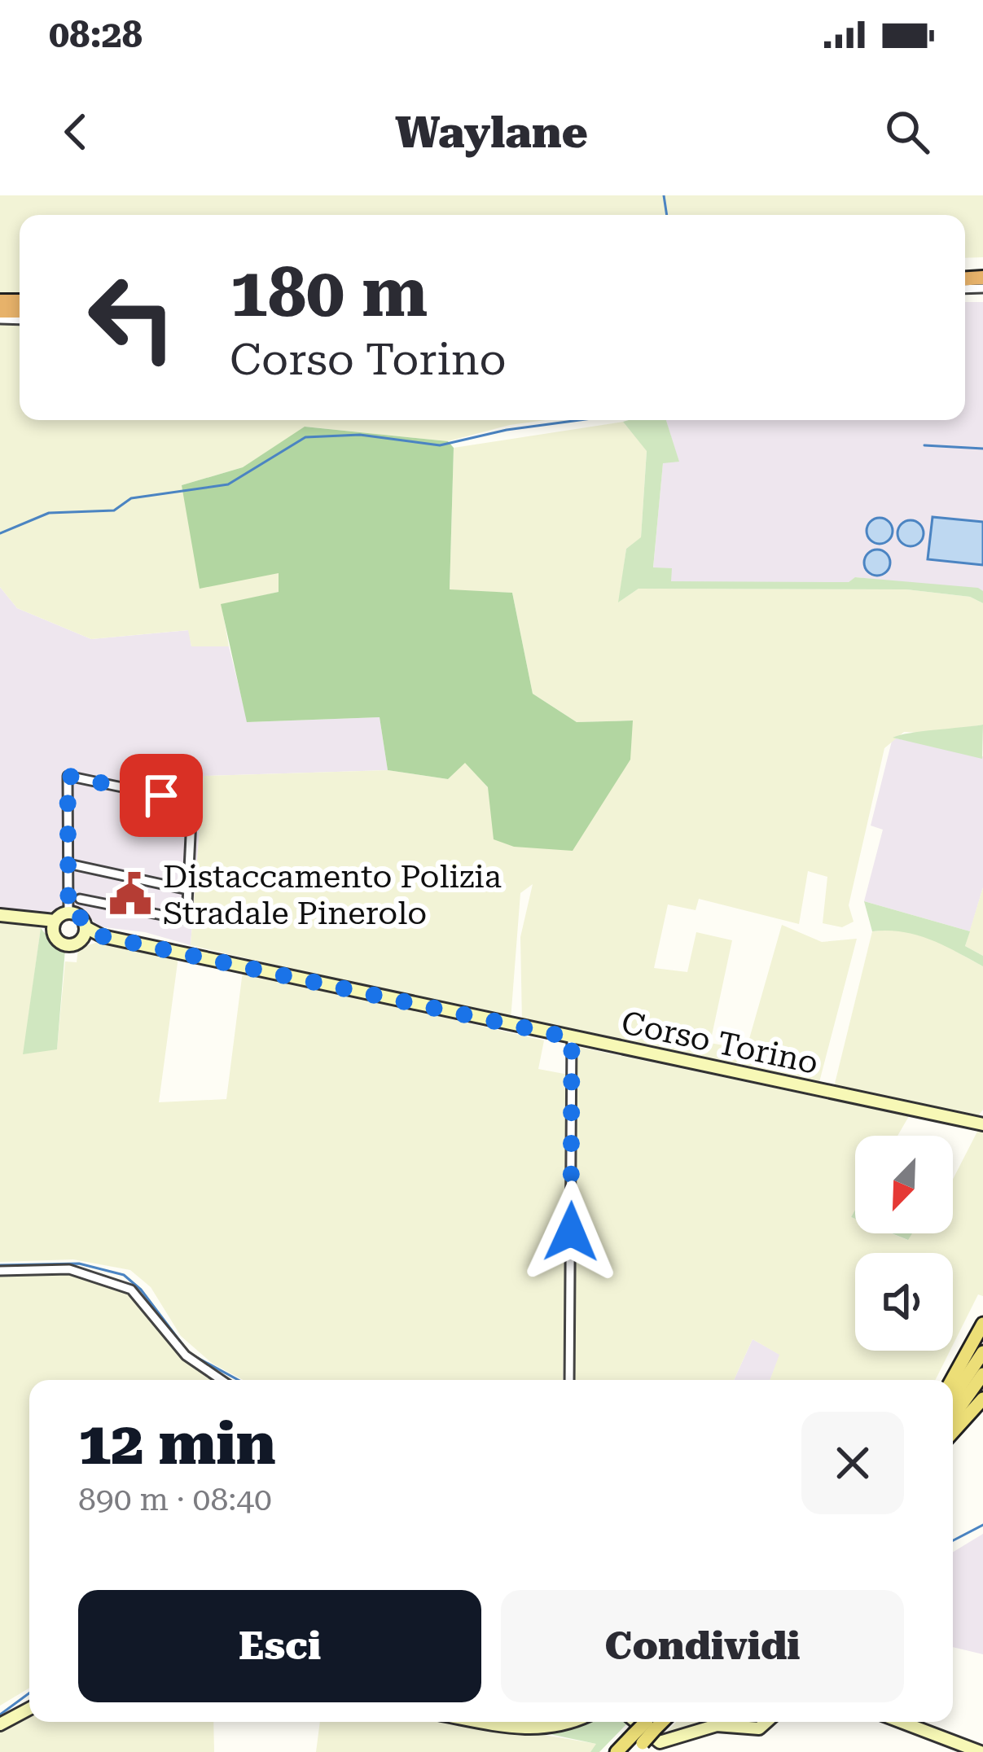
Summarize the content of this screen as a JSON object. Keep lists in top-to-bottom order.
{
  "streets": {
    "main road": ["Corso Torino"]
  },
  "places": {
    "public building": ["Distaccamento Polizia Stradale Pinerolo"]
  },
  "north": "bottom left",
  "page": {
    "status": "08:28",
    "header": "Waylane",
    "turn": ["180 m", "Corso Torino"],
    "heading": ["12 min", "890 m · 08:40"],
    "buttons": ["Esci", "Condividi"]
  }
}
